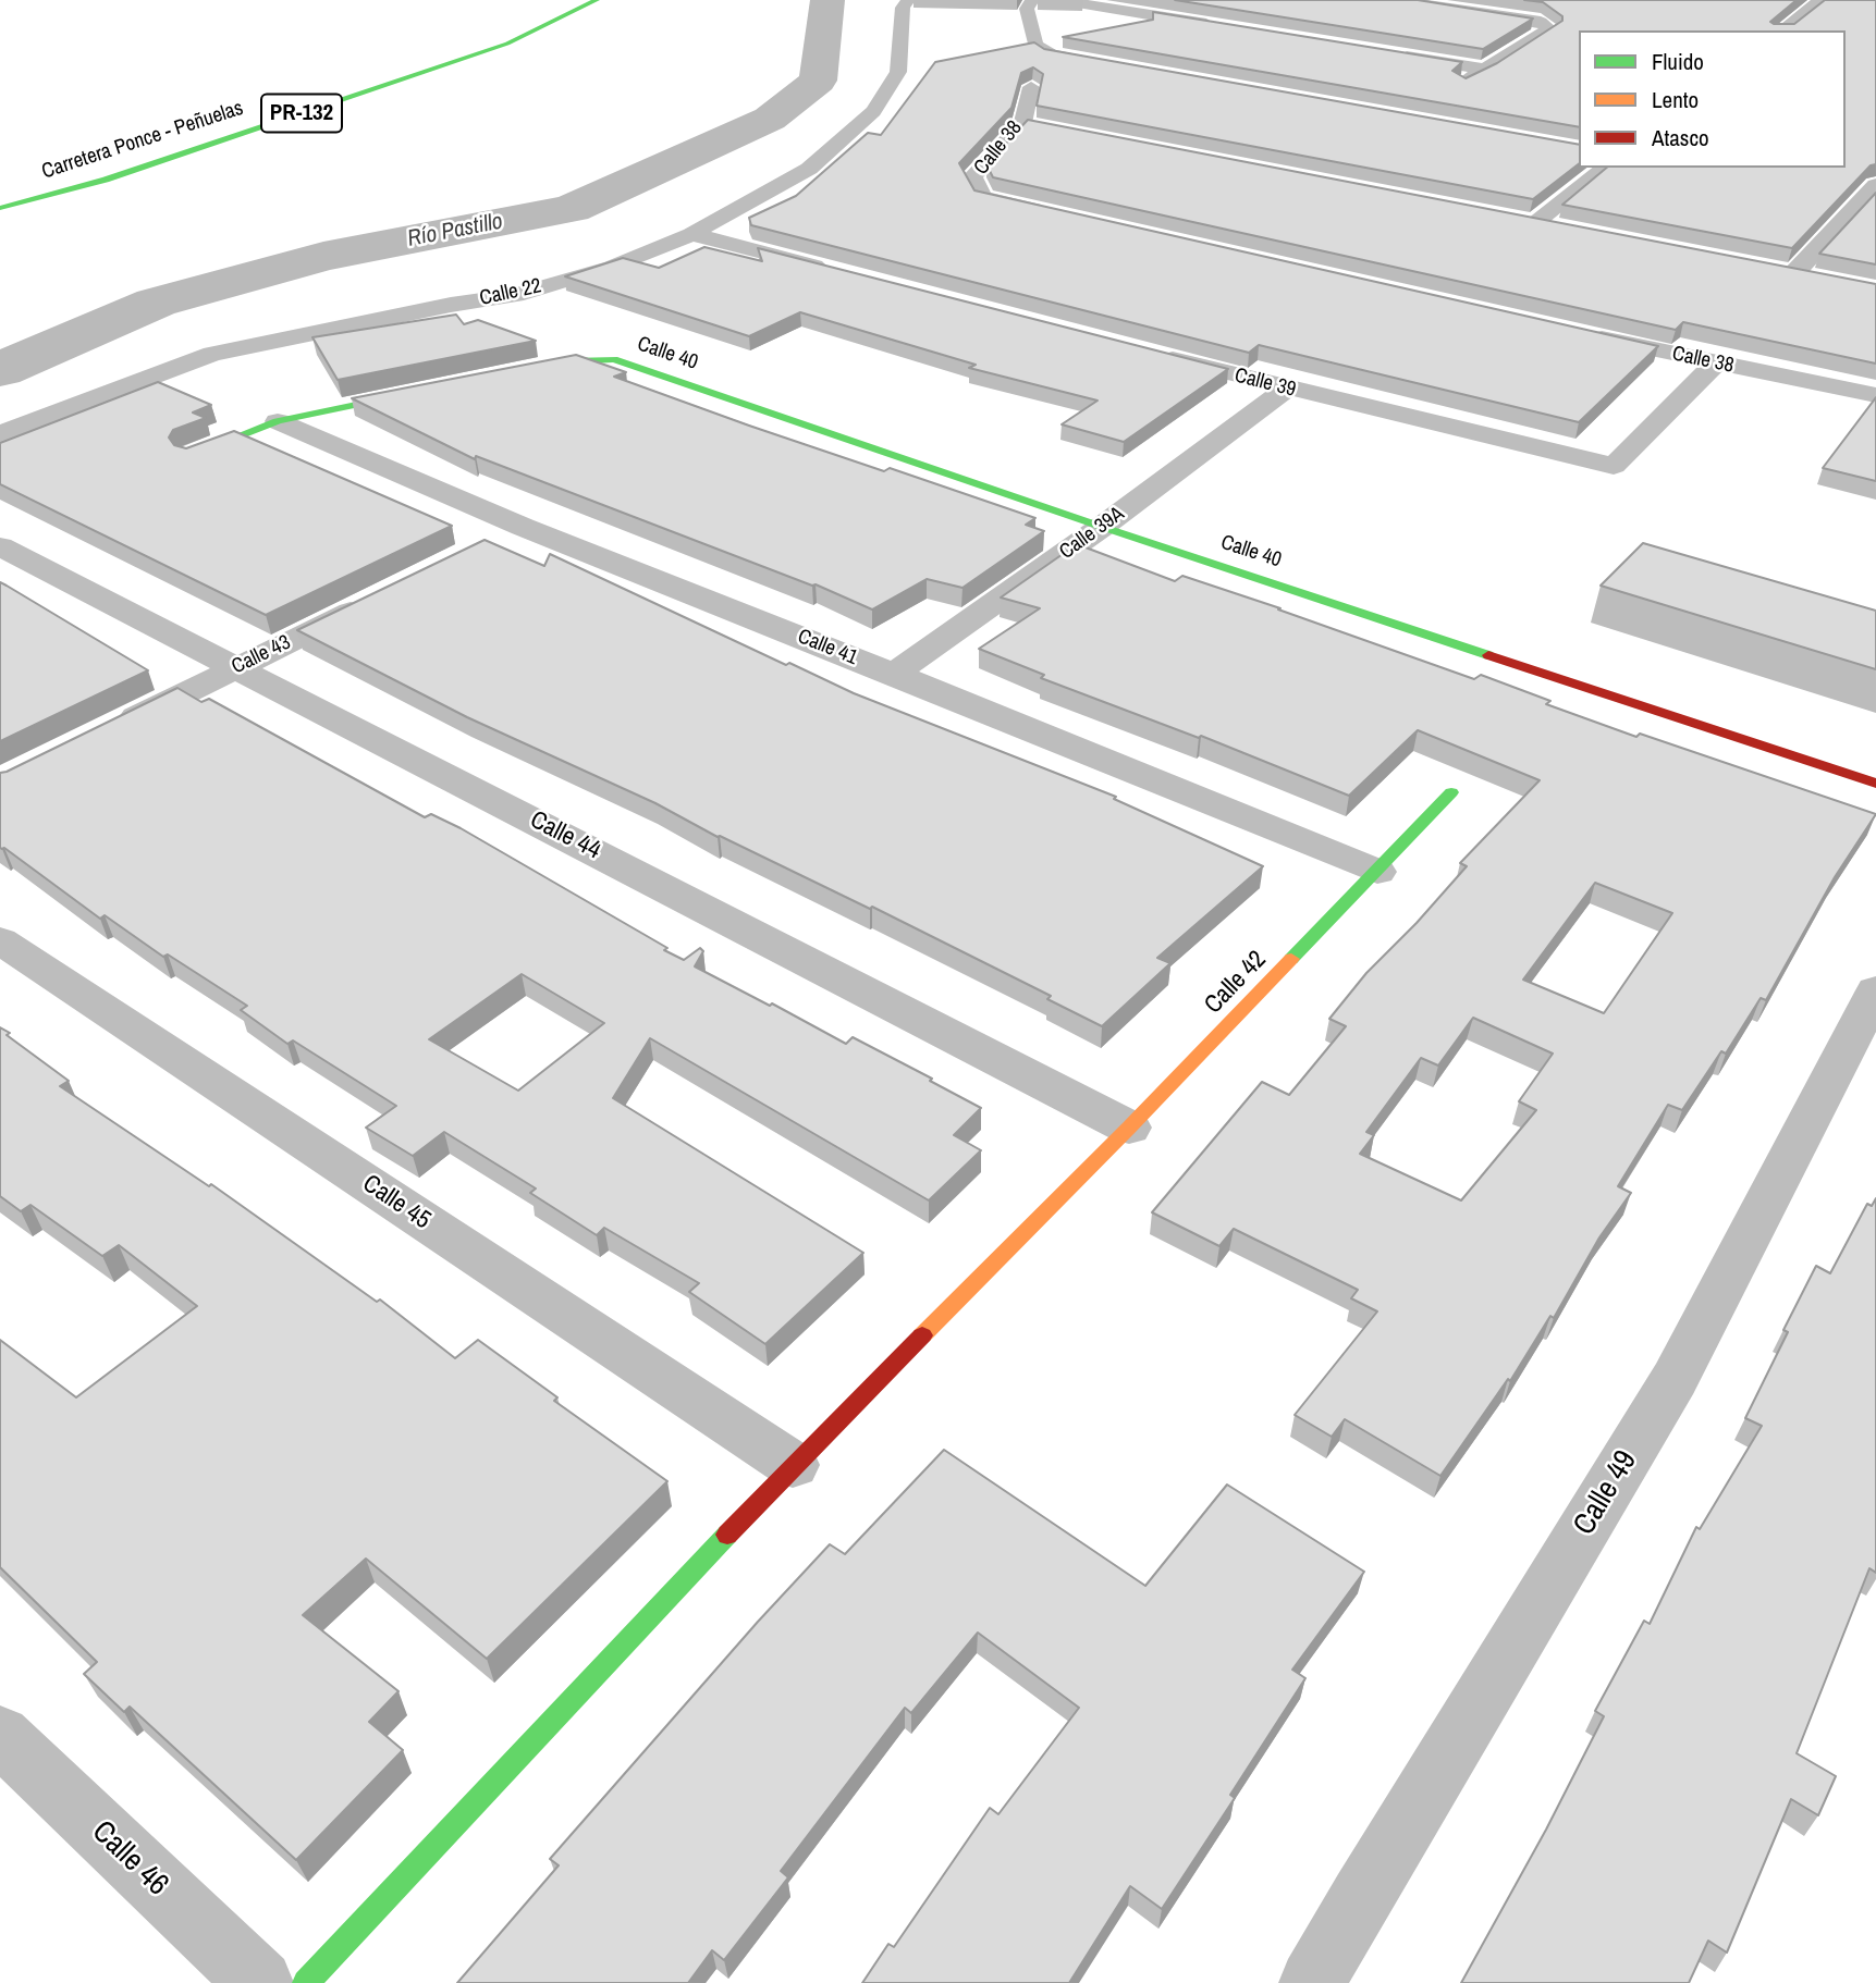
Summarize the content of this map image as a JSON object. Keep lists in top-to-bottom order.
{
  "streets": {
    "street": [
      "PR-132",
      "Carretera Ponce - Peñuelas",
      "Calle 38",
      "Calle 22",
      "Calle 40",
      "Calle 39",
      "Calle 39A",
      "Calle 41",
      "Calle 43",
      "Calle 44",
      "Calle 42",
      "Calle 45",
      "Calle 49",
      "Calle 46"
    ]
  },
  "crossings": [
    ["Calle 38", "Calle 39"],
    ["Calle 40", "Calle 39A"],
    ["Calle 39", "Calle 39A"],
    ["Calle 39A", "Calle 41"],
    ["Calle 41", "Calle 42"],
    ["Calle 43", "Calle 44"],
    ["Calle 44", "Calle 42"],
    ["Calle 42", "Calle 45"]
  ],
  "water": ["Río Pastillo"],
  "legend": ["Fluido", "Lento", "Atasco"]
}
